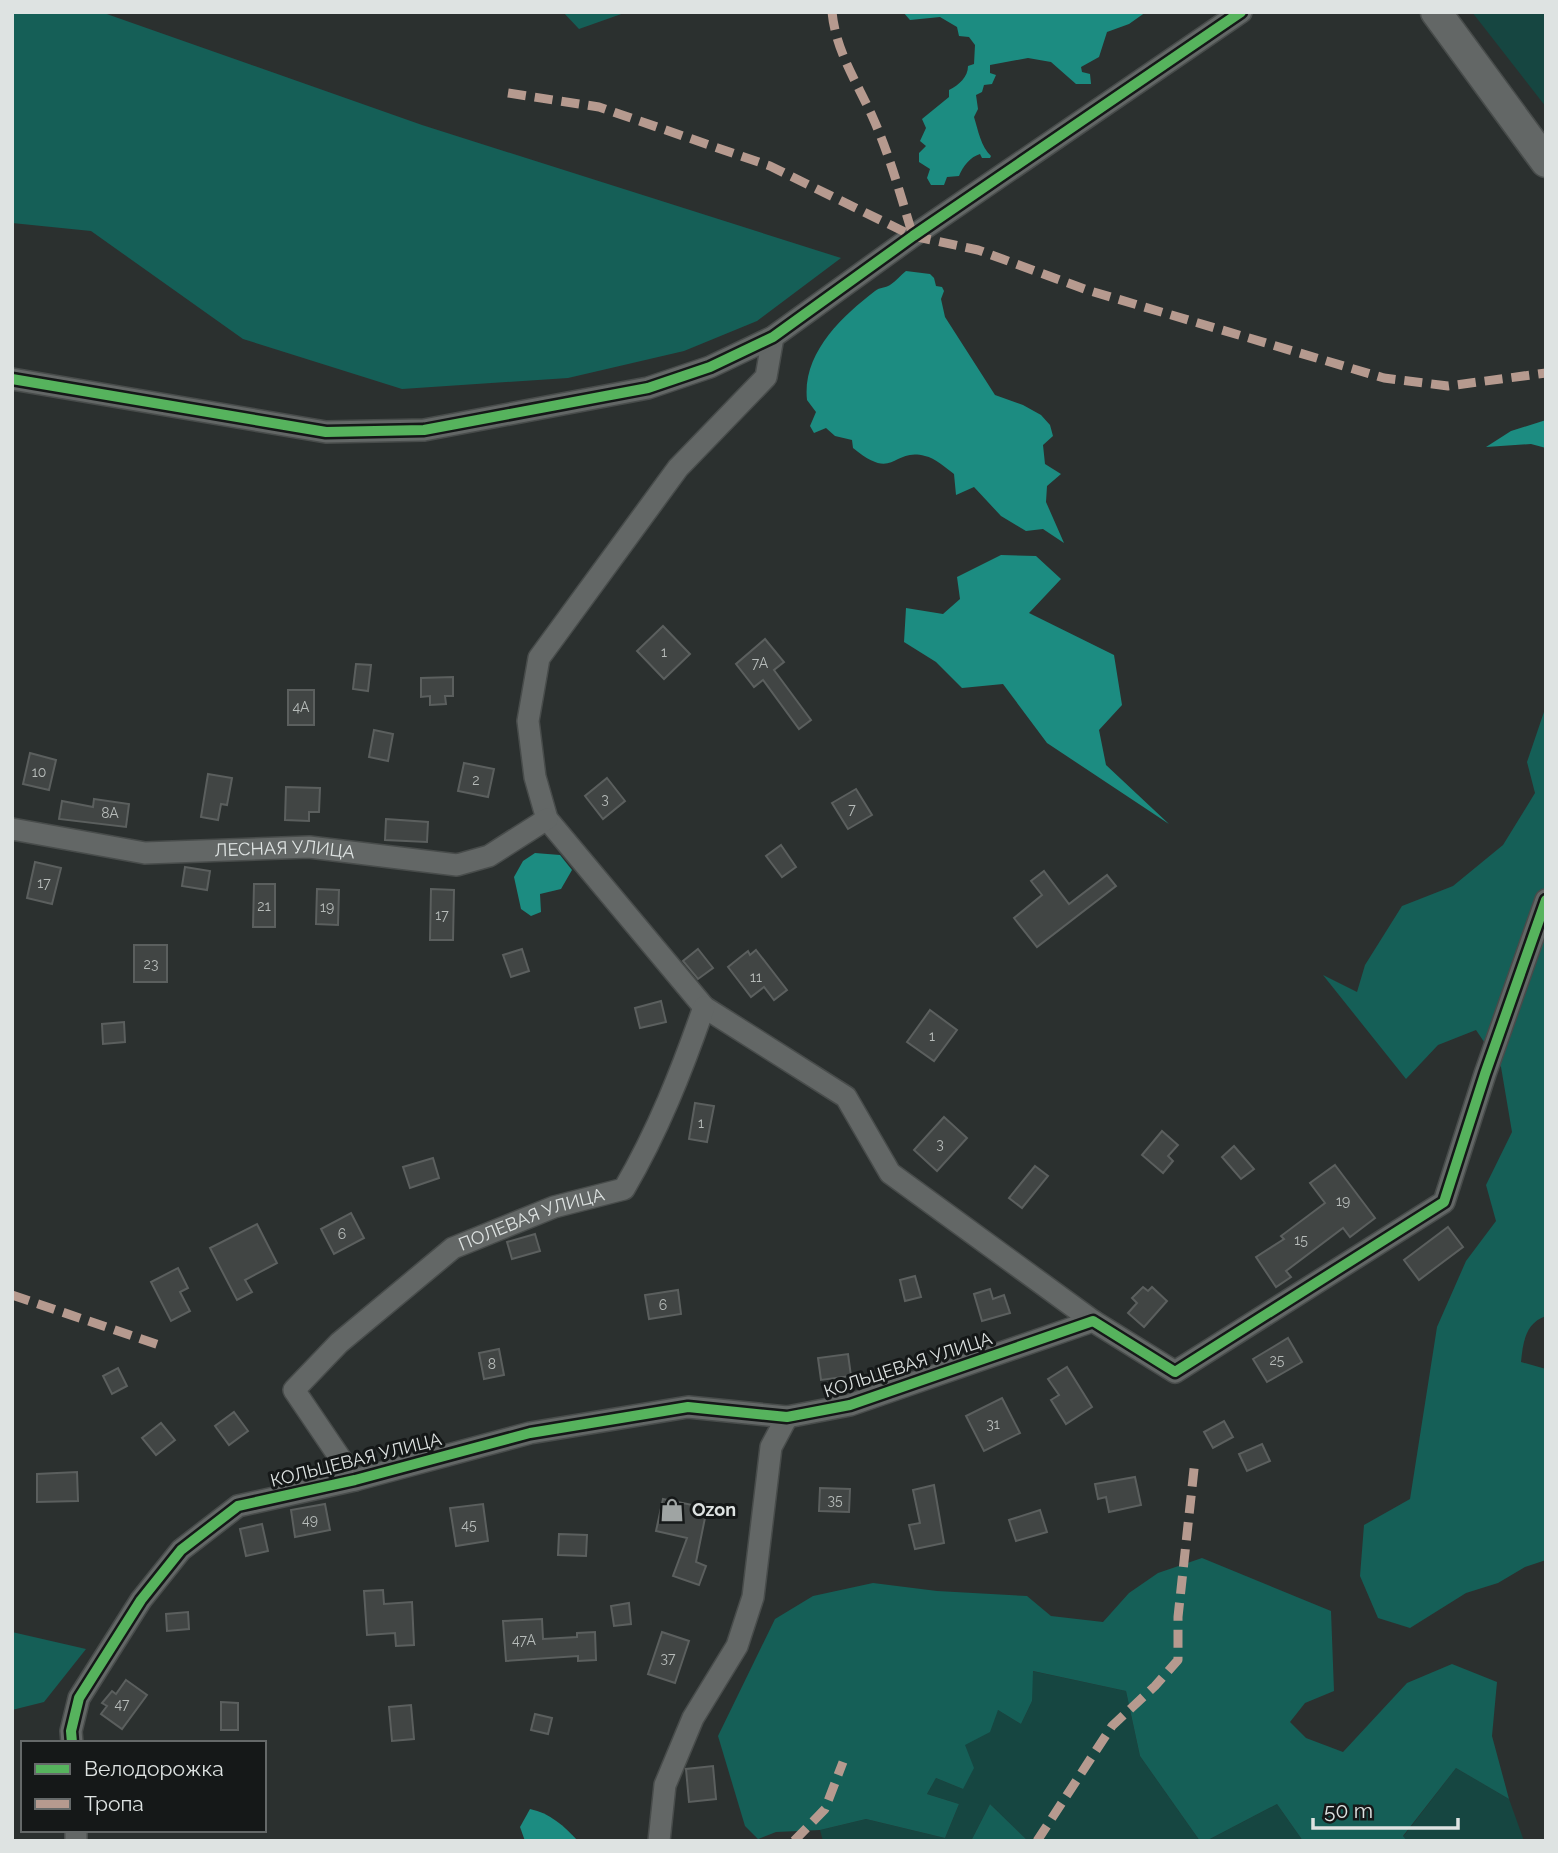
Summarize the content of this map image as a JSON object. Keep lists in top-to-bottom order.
{
  "streets": {
    "street": ["ЛЕСНАЯ УЛИЦА", "ПОЛЕВАЯ УЛИЦА", "КОЛЬЦЕВАЯ УЛИЦА"]
  },
  "crossings": [
    ["ПОЛЕВАЯ УЛИЦА", "КОЛЬЦЕВАЯ УЛИЦА"]
  ],
  "places": {
    "shop": ["Ozon"]
  },
  "house_numbers": [
    "1",
    "7А",
    "4А",
    "10",
    "2",
    "3",
    "7",
    "8А",
    "17",
    "21",
    "19",
    "17",
    "23",
    "11",
    "1",
    "1",
    "3",
    "19",
    "6",
    "15",
    "6",
    "25",
    "8",
    "31",
    "35",
    "49",
    "45",
    "47А",
    "37",
    "47"
  ],
  "legend": ["Велодорожка", "Тропа"],
  "scale_bar": "50 m"
}
